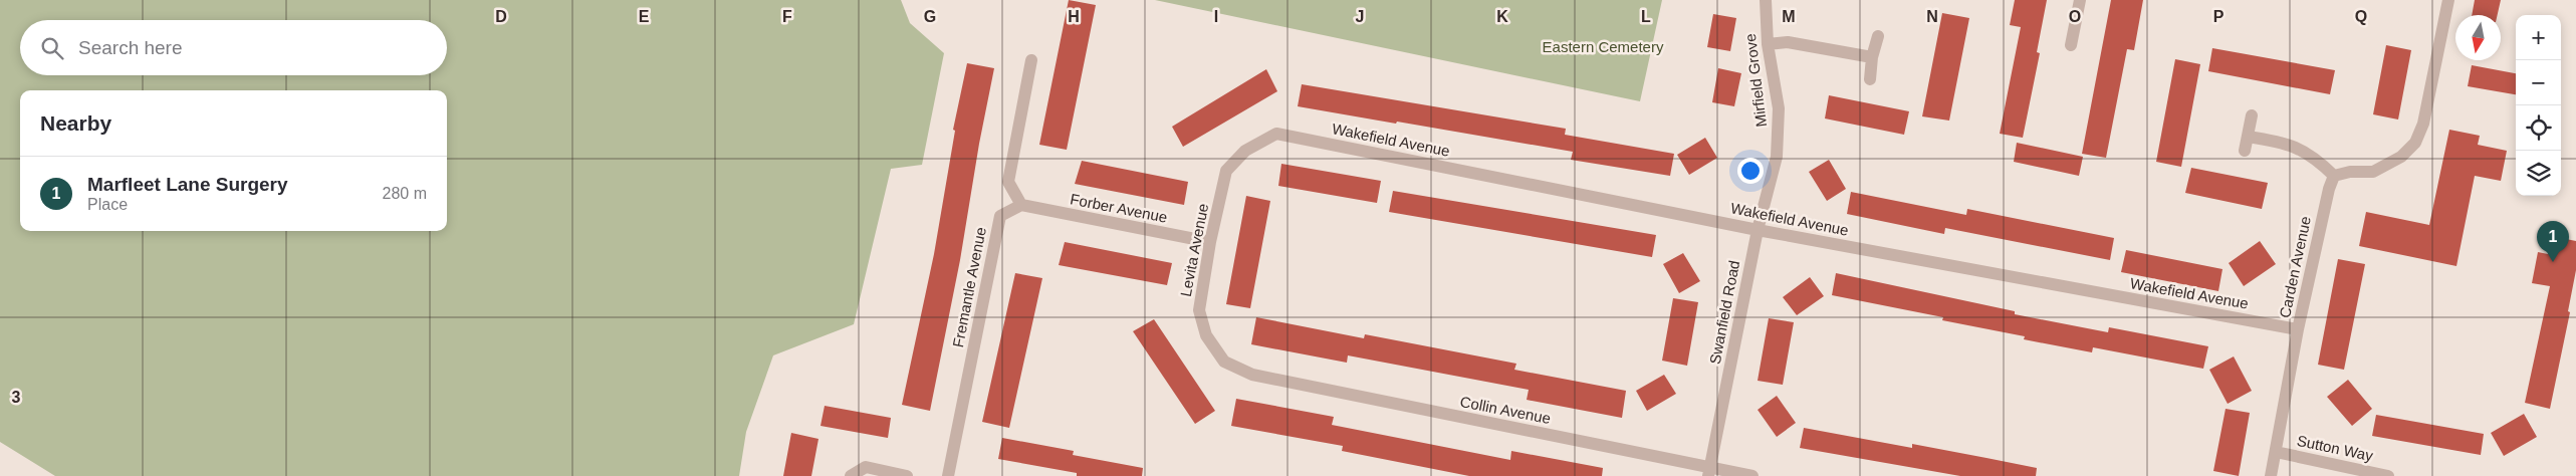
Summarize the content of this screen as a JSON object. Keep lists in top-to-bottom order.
{
  "streets": {
    "street": [
      "Mirfield Grove",
      "Wakefield Avenue",
      "Forber Avenue",
      "Levita Avenue",
      "Carden Avenue",
      "Fremantle Avenue",
      "Swanfield Road",
      "Collin Avenue",
      "Sutton Way"
    ]
  },
  "crossings": [
    ["Mirfield Grove", "Swanfield Road"],
    ["Wakefield Avenue", "Levita Avenue"],
    ["Wakefield Avenue", "Carden Avenue"],
    ["Wakefield Avenue", "Swanfield Road"],
    ["Forber Avenue", "Levita Avenue"],
    ["Forber Avenue", "Fremantle Avenue"],
    ["Levita Avenue", "Collin Avenue"],
    ["Carden Avenue", "Sutton Way"],
    ["Swanfield Road", "Collin Avenue"]
  ],
  "parks": ["Eastern Cemetery"],
  "north": "bottom",
  "page": {
    "map_buttons": ["+", "−"],
    "search": "Search here",
    "heading": "Nearby",
    "list": [
      {
        "mark": "1",
        "name": "Marfleet Lane Surgery",
        "note": "Place",
        "value": "280 m"
      }
    ],
    "pins": "1"
  },
  "grid": {
    "columns": [
      "D",
      "E",
      "F",
      "G",
      "H",
      "I",
      "J",
      "K",
      "L",
      "M",
      "N",
      "O",
      "P",
      "Q"
    ],
    "rows": ["3"]
  }
}
